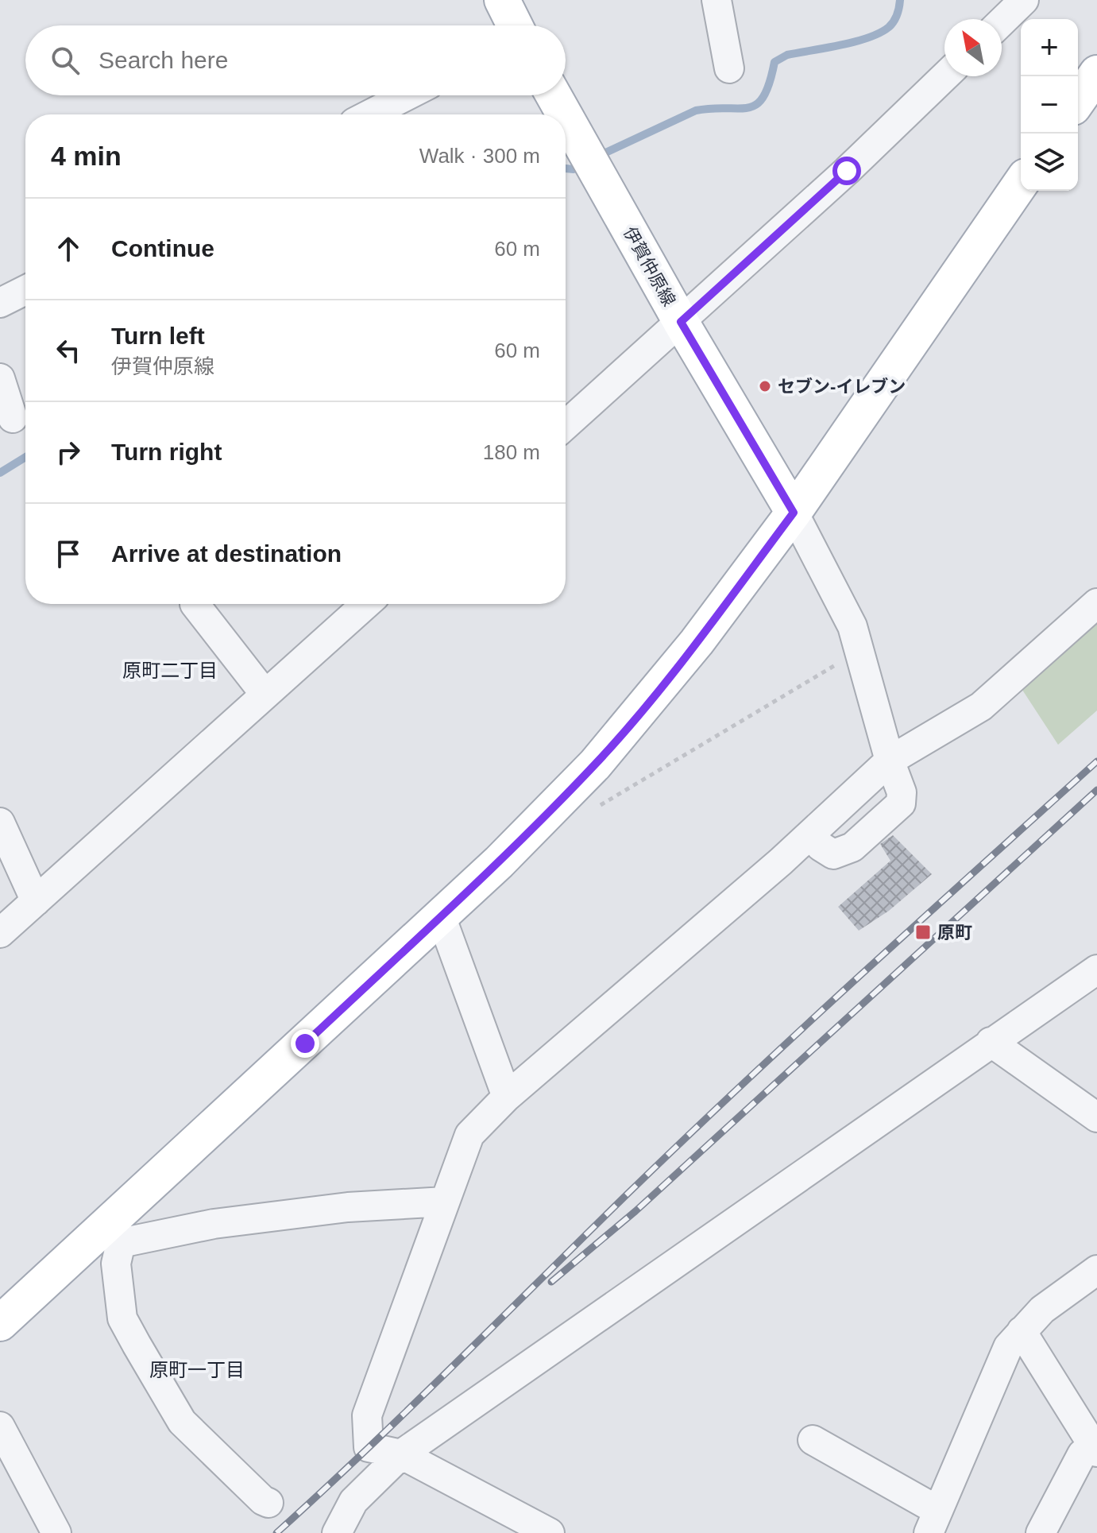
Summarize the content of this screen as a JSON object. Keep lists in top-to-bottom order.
{
  "streets": {
    "main road": ["伊賀仲原線"]
  },
  "districts": ["原町二丁目", "原町一丁目"],
  "places": {
    "other": ["セブン-イレブン"],
    "transit": ["原町"]
  },
  "north": "top left",
  "page": {
    "map_buttons": ["+", "−"],
    "search": "Search here",
    "heading": ["4 min", "Walk · 300 m"],
    "list": [
      ["Continue", "60 m"],
      ["Turn left", "伊賀仲原線", "60 m"],
      ["Turn right", "180 m"],
      "Arrive at destination"
    ]
  }
}
